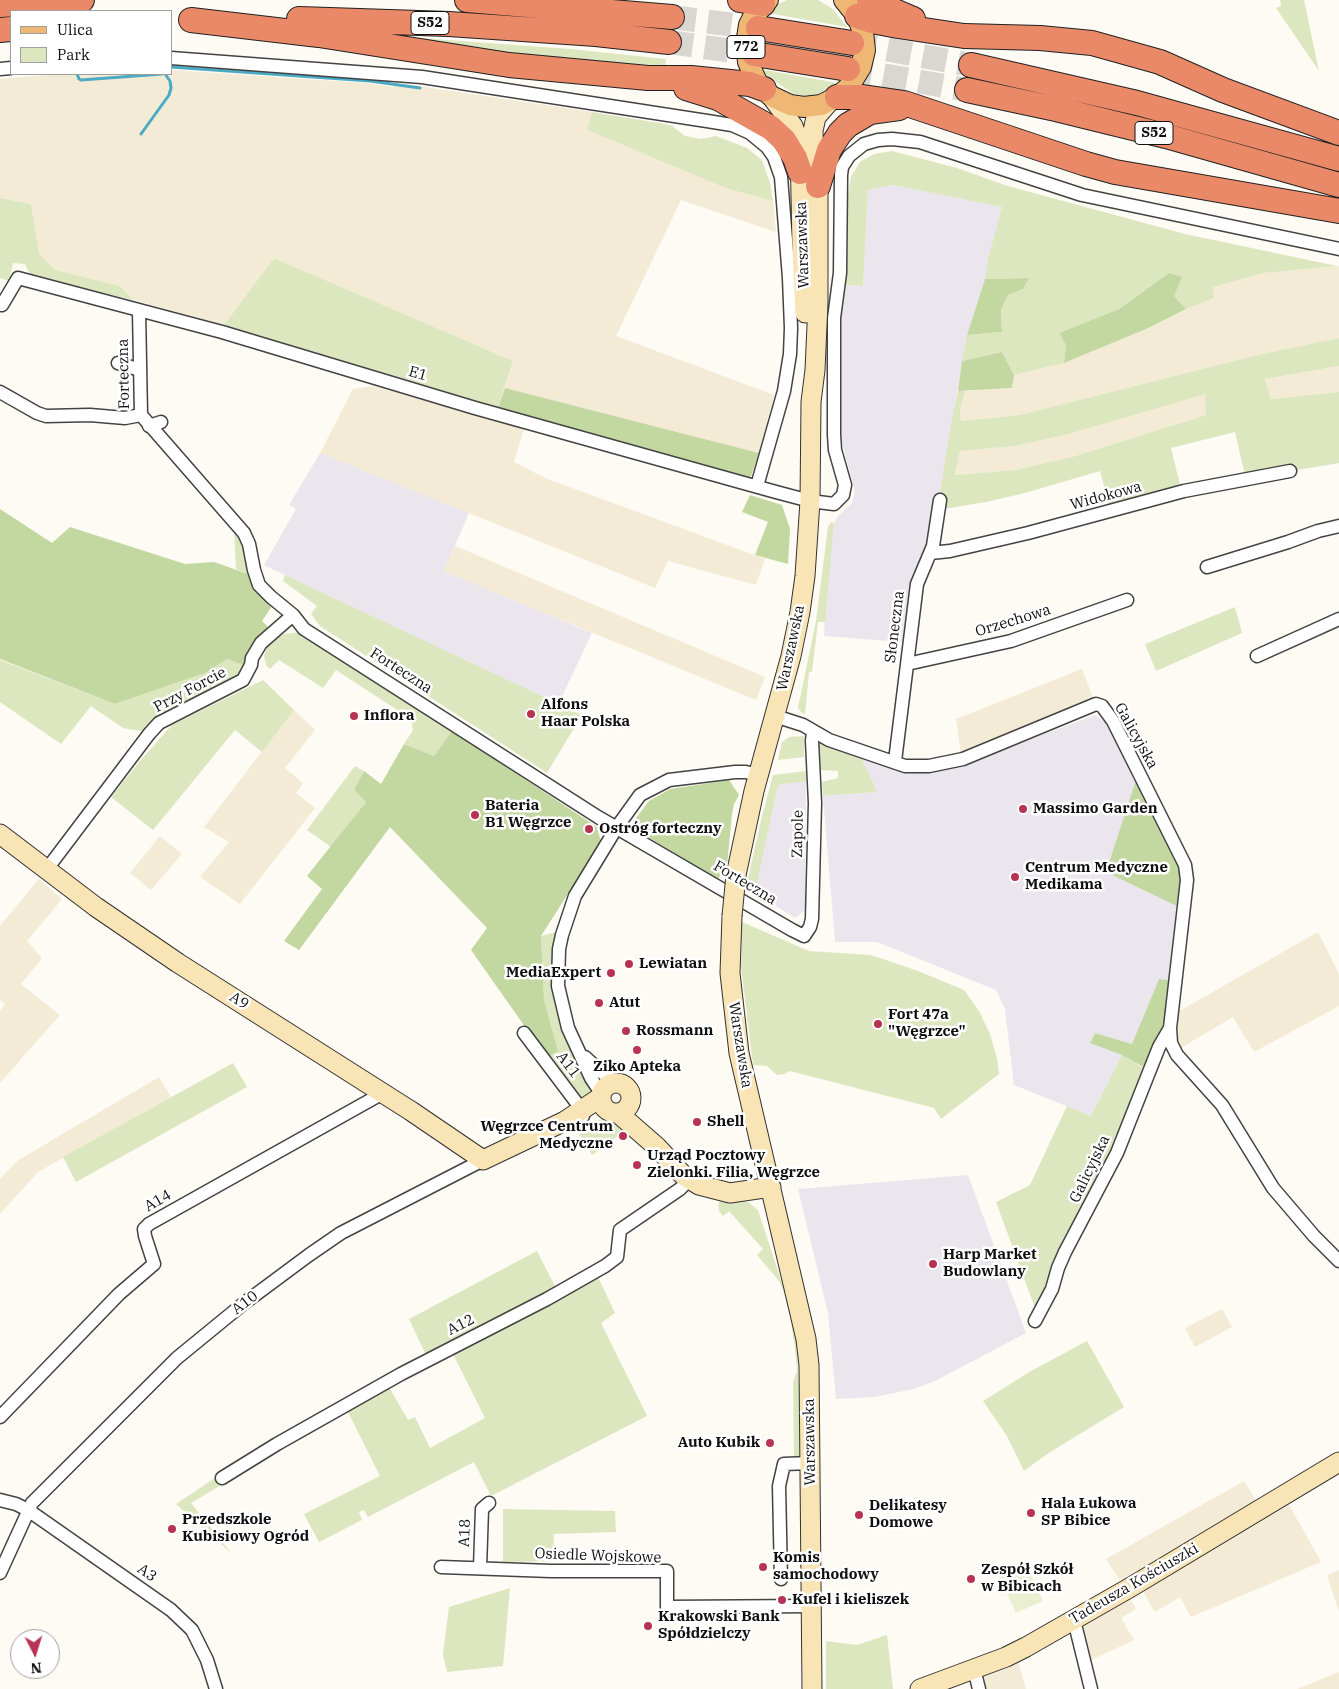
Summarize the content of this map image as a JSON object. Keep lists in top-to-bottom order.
{
  "streets": {
    "highway": ["S52"],
    "main road": [
      "772",
      "Warszawska",
      "A9",
      "A10",
      "Tadeusza Kościuszki"
    ],
    "street": [
      "Forteczna",
      "E1",
      "Widokowa",
      "Orzechowa",
      "Słoneczna",
      "Przy Forcie",
      "Galicyjska",
      "Zapole",
      "A11",
      "A14",
      "A12",
      "A18",
      "Osiedle Wojskowe",
      "A3"
    ]
  },
  "crossings": [
    ["772", "Warszawska"],
    ["Warszawska", "E1"],
    ["Warszawska", "Galicyjska"],
    ["Warszawska", "Osiedle Wojskowe"],
    ["Forteczna", "E1"],
    ["Forteczna", "Przy Forcie"],
    ["Forteczna", "Zapole"],
    ["Widokowa", "Słoneczna"],
    ["Orzechowa", "Słoneczna"],
    ["Słoneczna", "Galicyjska"],
    ["Przy Forcie", "A9"],
    ["Galicyjska", "Zapole"],
    ["A9", "A14"],
    ["A9", "A10"],
    ["A11", "A10"],
    ["A10", "A3"],
    ["A18", "Osiedle Wojskowe"]
  ],
  "places": [
    "Alfons Haar Polska",
    "Inflora",
    "Massimo Garden",
    "Bateria B1 Węgrzce",
    "Ostróg forteczny",
    "Centrum Medyczne Medikama",
    "Lewiatan",
    "MediaExpert",
    "Atut",
    "Fort 47a \"Węgrzce\"",
    "Rossmann",
    "Ziko Apteka",
    "Shell",
    "Węgrzce Centrum Medyczne",
    "Urząd Pocztowy Zielonki. Filia, Węgrzce",
    "Harp Market Budowlany",
    "Auto Kubik",
    "Hala Łukowa SP Bibice",
    "Delikatesy Domowe",
    "Przedszkole Kubisiowy Ogród",
    "Komis samochodowy",
    "Zespół Szkół w Bibicach",
    "Kufel i kieliszek",
    "Krakowski Bank Spółdzielczy"
  ],
  "legend": ["Ulica", "Park"],
  "north": "bottom"
}
